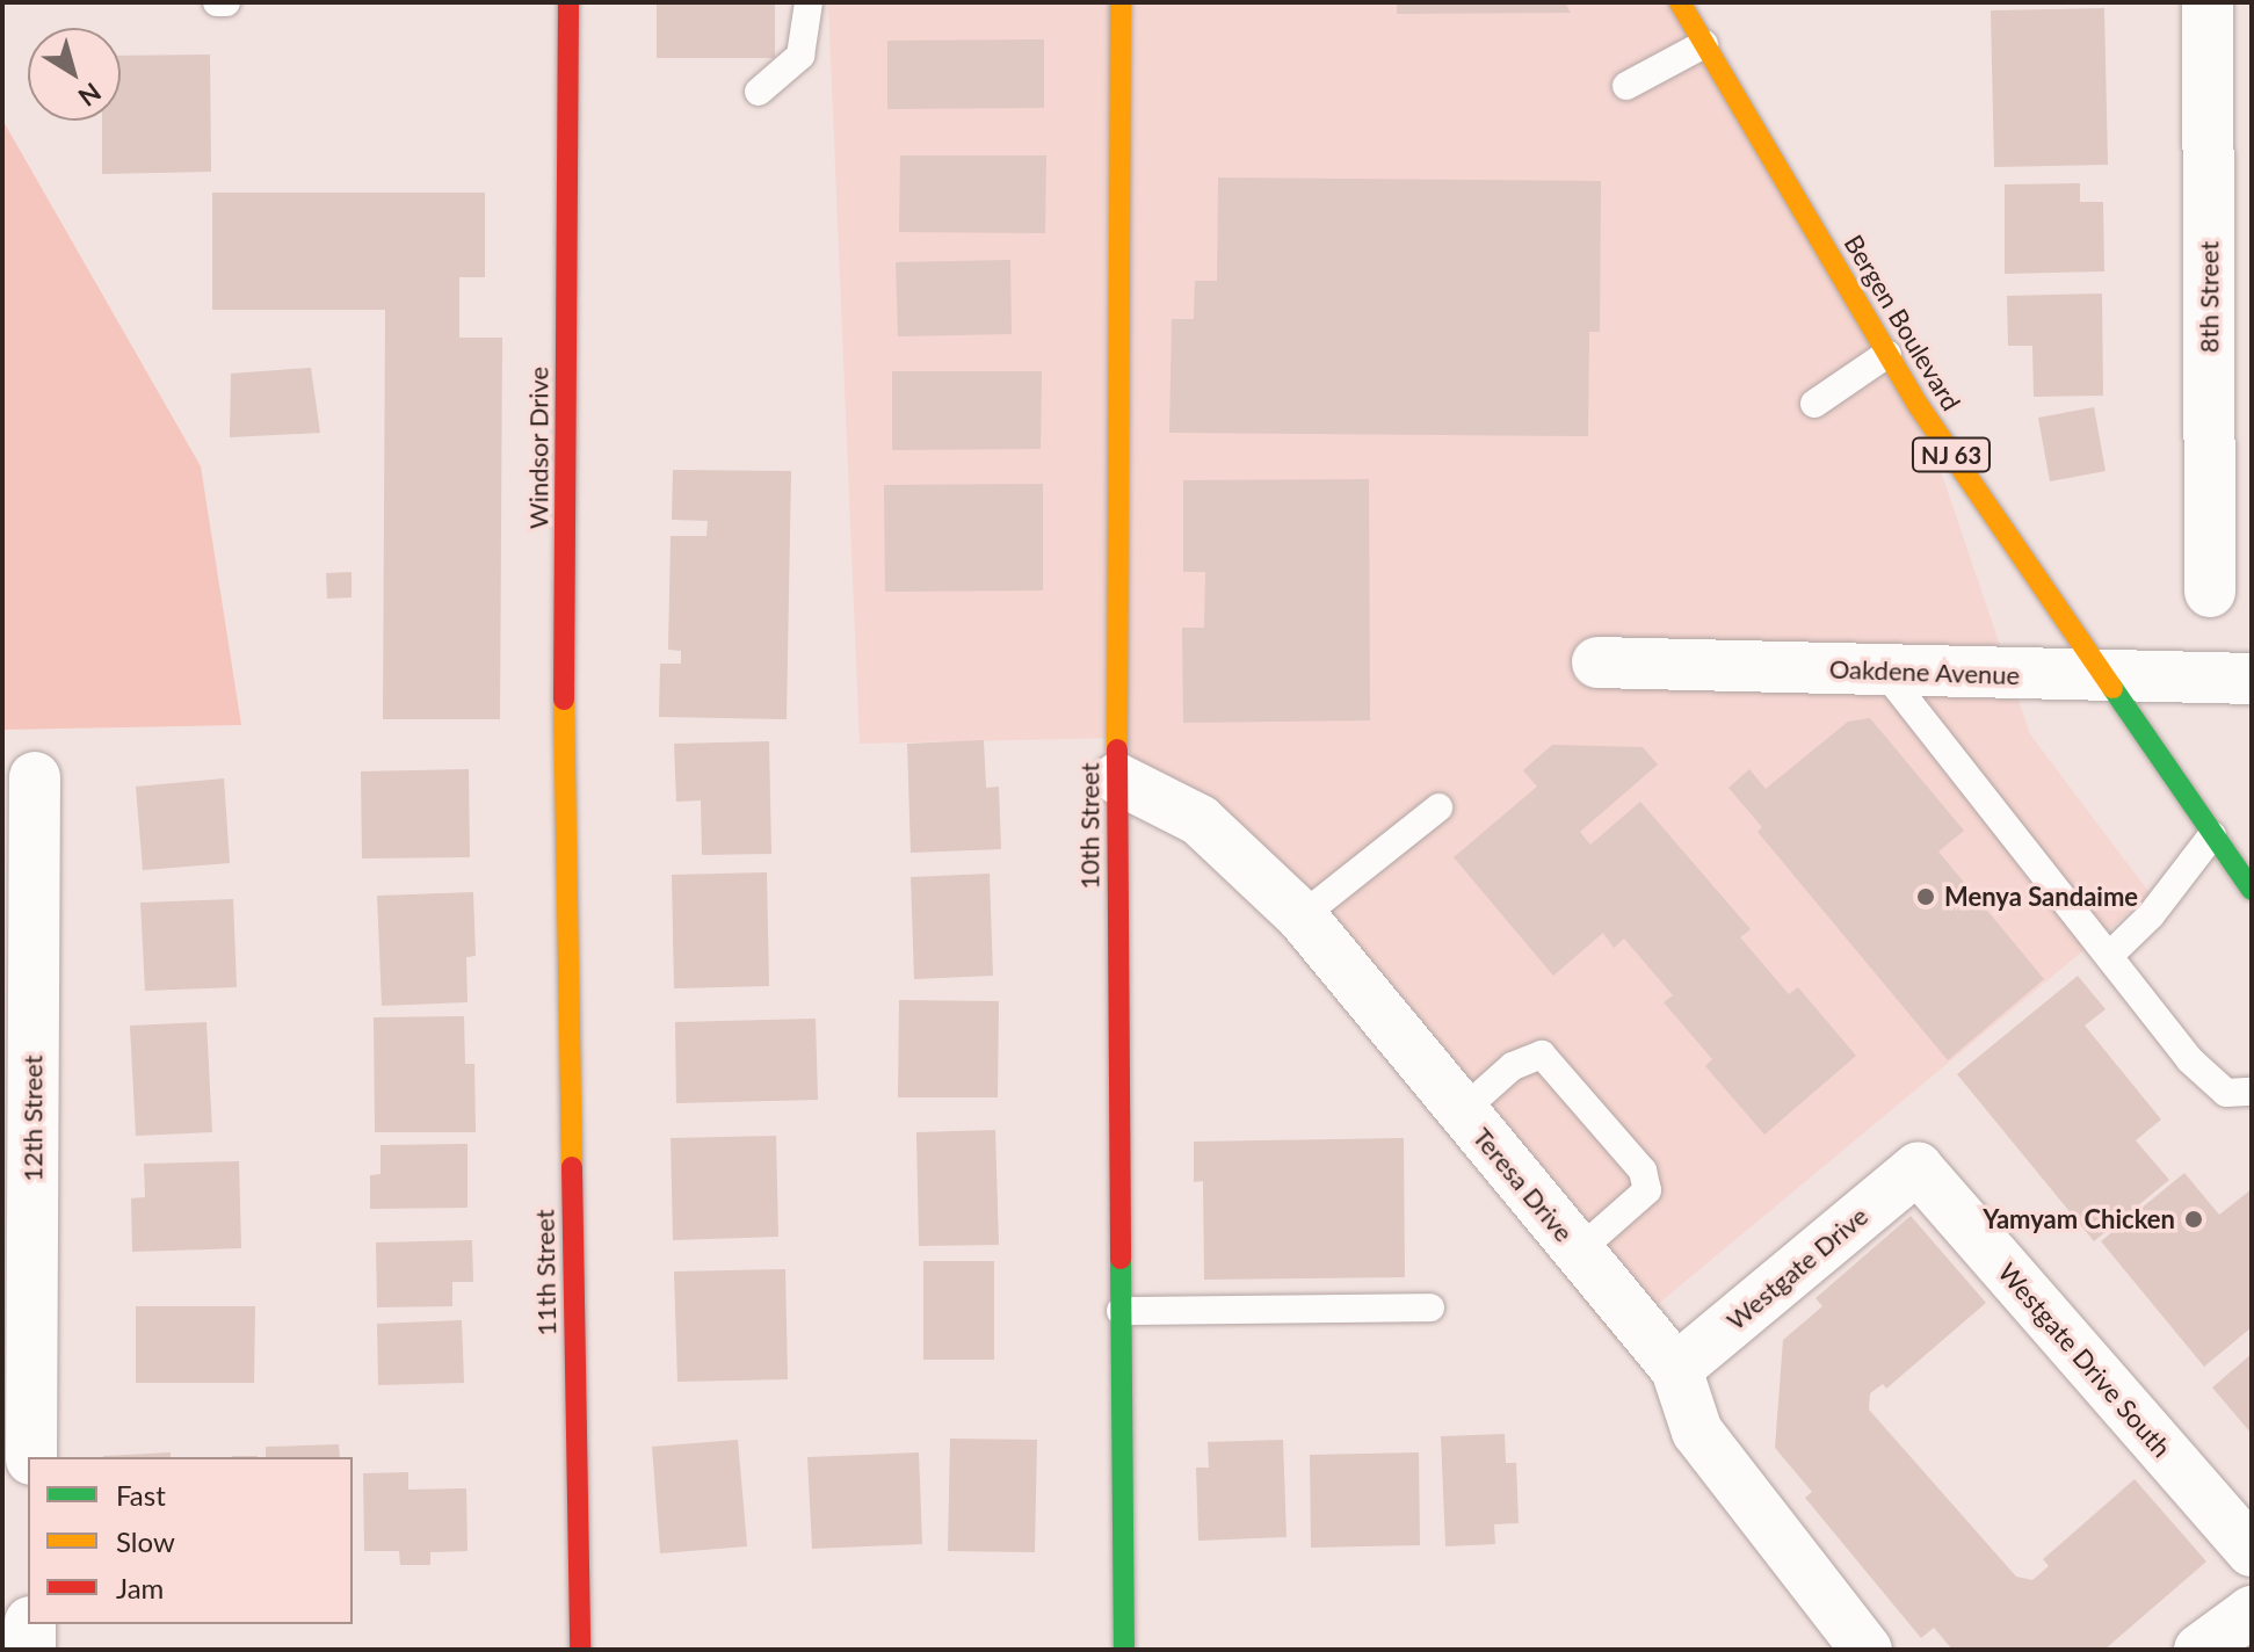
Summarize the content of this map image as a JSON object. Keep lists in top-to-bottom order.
{
  "streets": {
    "street": [
      "8th Street",
      "Bergen Boulevard",
      "Windsor Drive",
      "NJ 63",
      "Oakdene Avenue",
      "10th Street",
      "12th Street",
      "Teresa Drive",
      "Westgate Drive",
      "11th Street",
      "Westgate Drive South"
    ]
  },
  "crossings": [
    ["Bergen Boulevard", "Oakdene Avenue"],
    ["Windsor Drive", "11th Street"],
    ["10th Street", "Teresa Drive"],
    ["Teresa Drive", "Westgate Drive"],
    ["Westgate Drive", "Westgate Drive South"]
  ],
  "places": ["Menya Sandaime", "Yamyam Chicken"],
  "legend": ["Fast", "Slow", "Jam"],
  "north": "bottom right"
}
